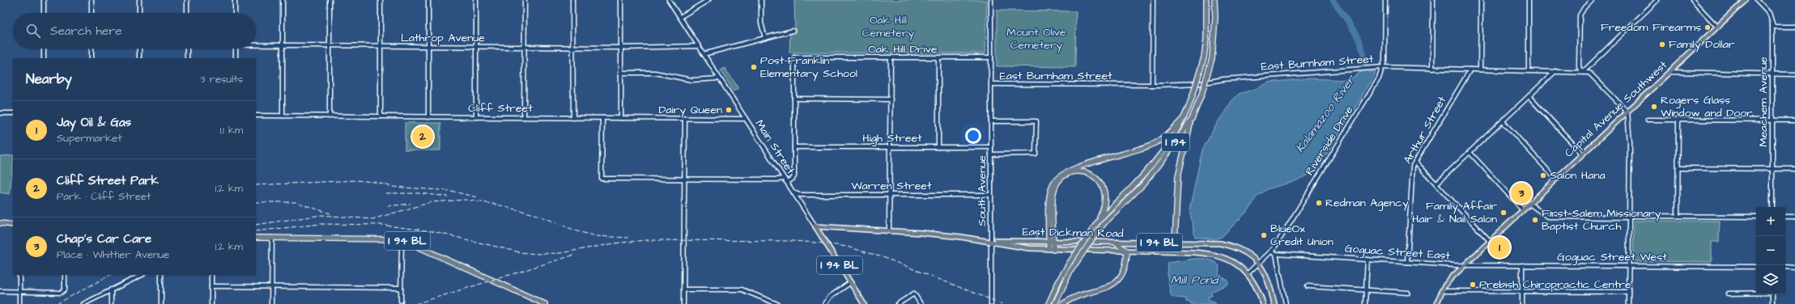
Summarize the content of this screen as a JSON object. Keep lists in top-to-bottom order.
{
  "streets": {
    "highway": ["I 194", "I 94 BL"],
    "main road": ["Capital Avenue Southwest", "Main Street", "East Dickman Road"],
    "street": [
      "Lathrop Avenue",
      "Oak Hill Drive",
      "East Burnham Street",
      "Meachem Avenue",
      "Cliff Street",
      "Arthur Street",
      "High Street",
      "Riverside Drive",
      "Warren Street",
      "South Avenue",
      "Goguac Street East",
      "Goguac Street West"
    ]
  },
  "crossings": [
    ["Lathrop Avenue", "Main Street"],
    ["Oak Hill Drive", "South Avenue"],
    ["East Burnham Street", "Capital Avenue Southwest"],
    ["East Burnham Street", "Arthur Street"],
    ["East Burnham Street", "Riverside Drive"],
    ["East Burnham Street", "South Avenue"],
    ["Cliff Street", "Main Street"],
    ["Capital Avenue Southwest", "Goguac Street East"],
    ["Capital Avenue Southwest", "Goguac Street West"],
    ["Arthur Street", "Goguac Street East"],
    ["High Street", "South Avenue"],
    ["Riverside Drive", "East Dickman Road"],
    ["Riverside Drive", "Goguac Street East"],
    ["Main Street", "Warren Street"],
    ["Main Street", "East Dickman Road"],
    ["Warren Street", "South Avenue"],
    ["South Avenue", "East Dickman Road"],
    ["Goguac Street East", "Goguac Street West"]
  ],
  "water": ["Kalamazoo River", "Mill Pond"],
  "parks": ["Oak Hill Cemetery", "Mount Olive Cemetery"],
  "places": [
    "Freedom Firearms",
    "Family Dollar",
    "Post-Franklin Elementary School",
    "Rogers Glass Window and Door",
    "Dairy Queen",
    "Salon Hana",
    "Redman Agency",
    "Family Affair Hair & Nail Salon",
    "First Salem Missionary Baptist Church",
    "BlueOx Credit Union",
    "Prebish Chiropractic Centre"
  ],
  "page": {
    "search": "Search here",
    "heading": ["Nearby", "3 results"],
    "list": [
      {
        "mark": "1",
        "name": "Jay Oil & Gas",
        "note": "Supermarket",
        "value": "1.1 km"
      },
      {
        "mark": "2",
        "name": "Cliff Street Park",
        "note": "Park · Cliff Street",
        "value": "1.2 km"
      },
      {
        "mark": "3",
        "name": "Chap's Car Care",
        "note": "Place · Whittier Avenue",
        "value": "1.2 km"
      }
    ],
    "pins": ["2", "3", "1"],
    "map_buttons": ["+", "−"]
  }
}
